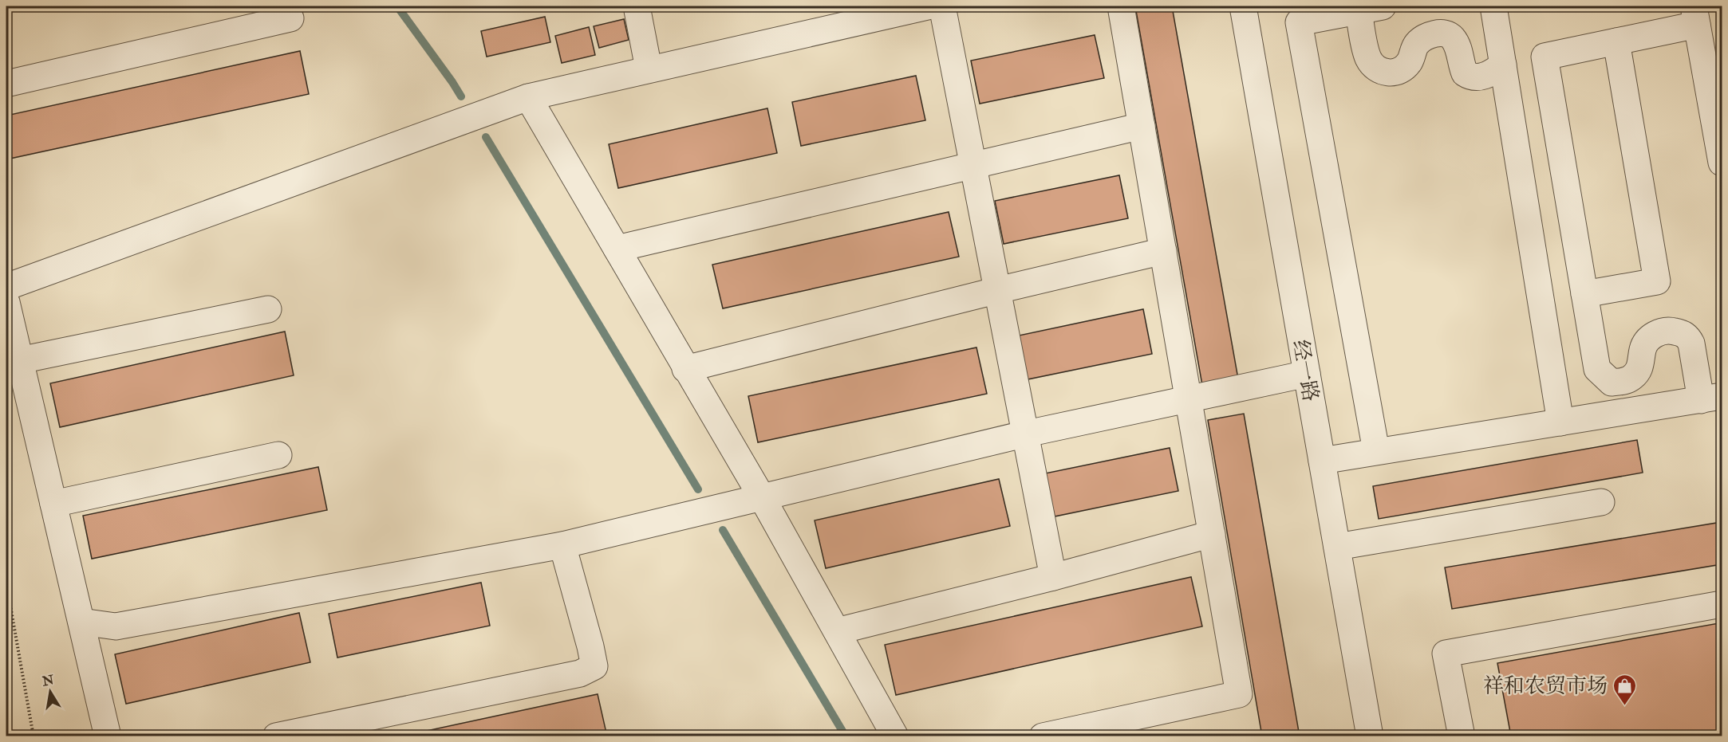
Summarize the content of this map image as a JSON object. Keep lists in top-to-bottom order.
{
  "streets": {
    "street": ["经一路"]
  },
  "places": {
    "shop": ["祥和农贸市场"]
  },
  "north": "top"
}
